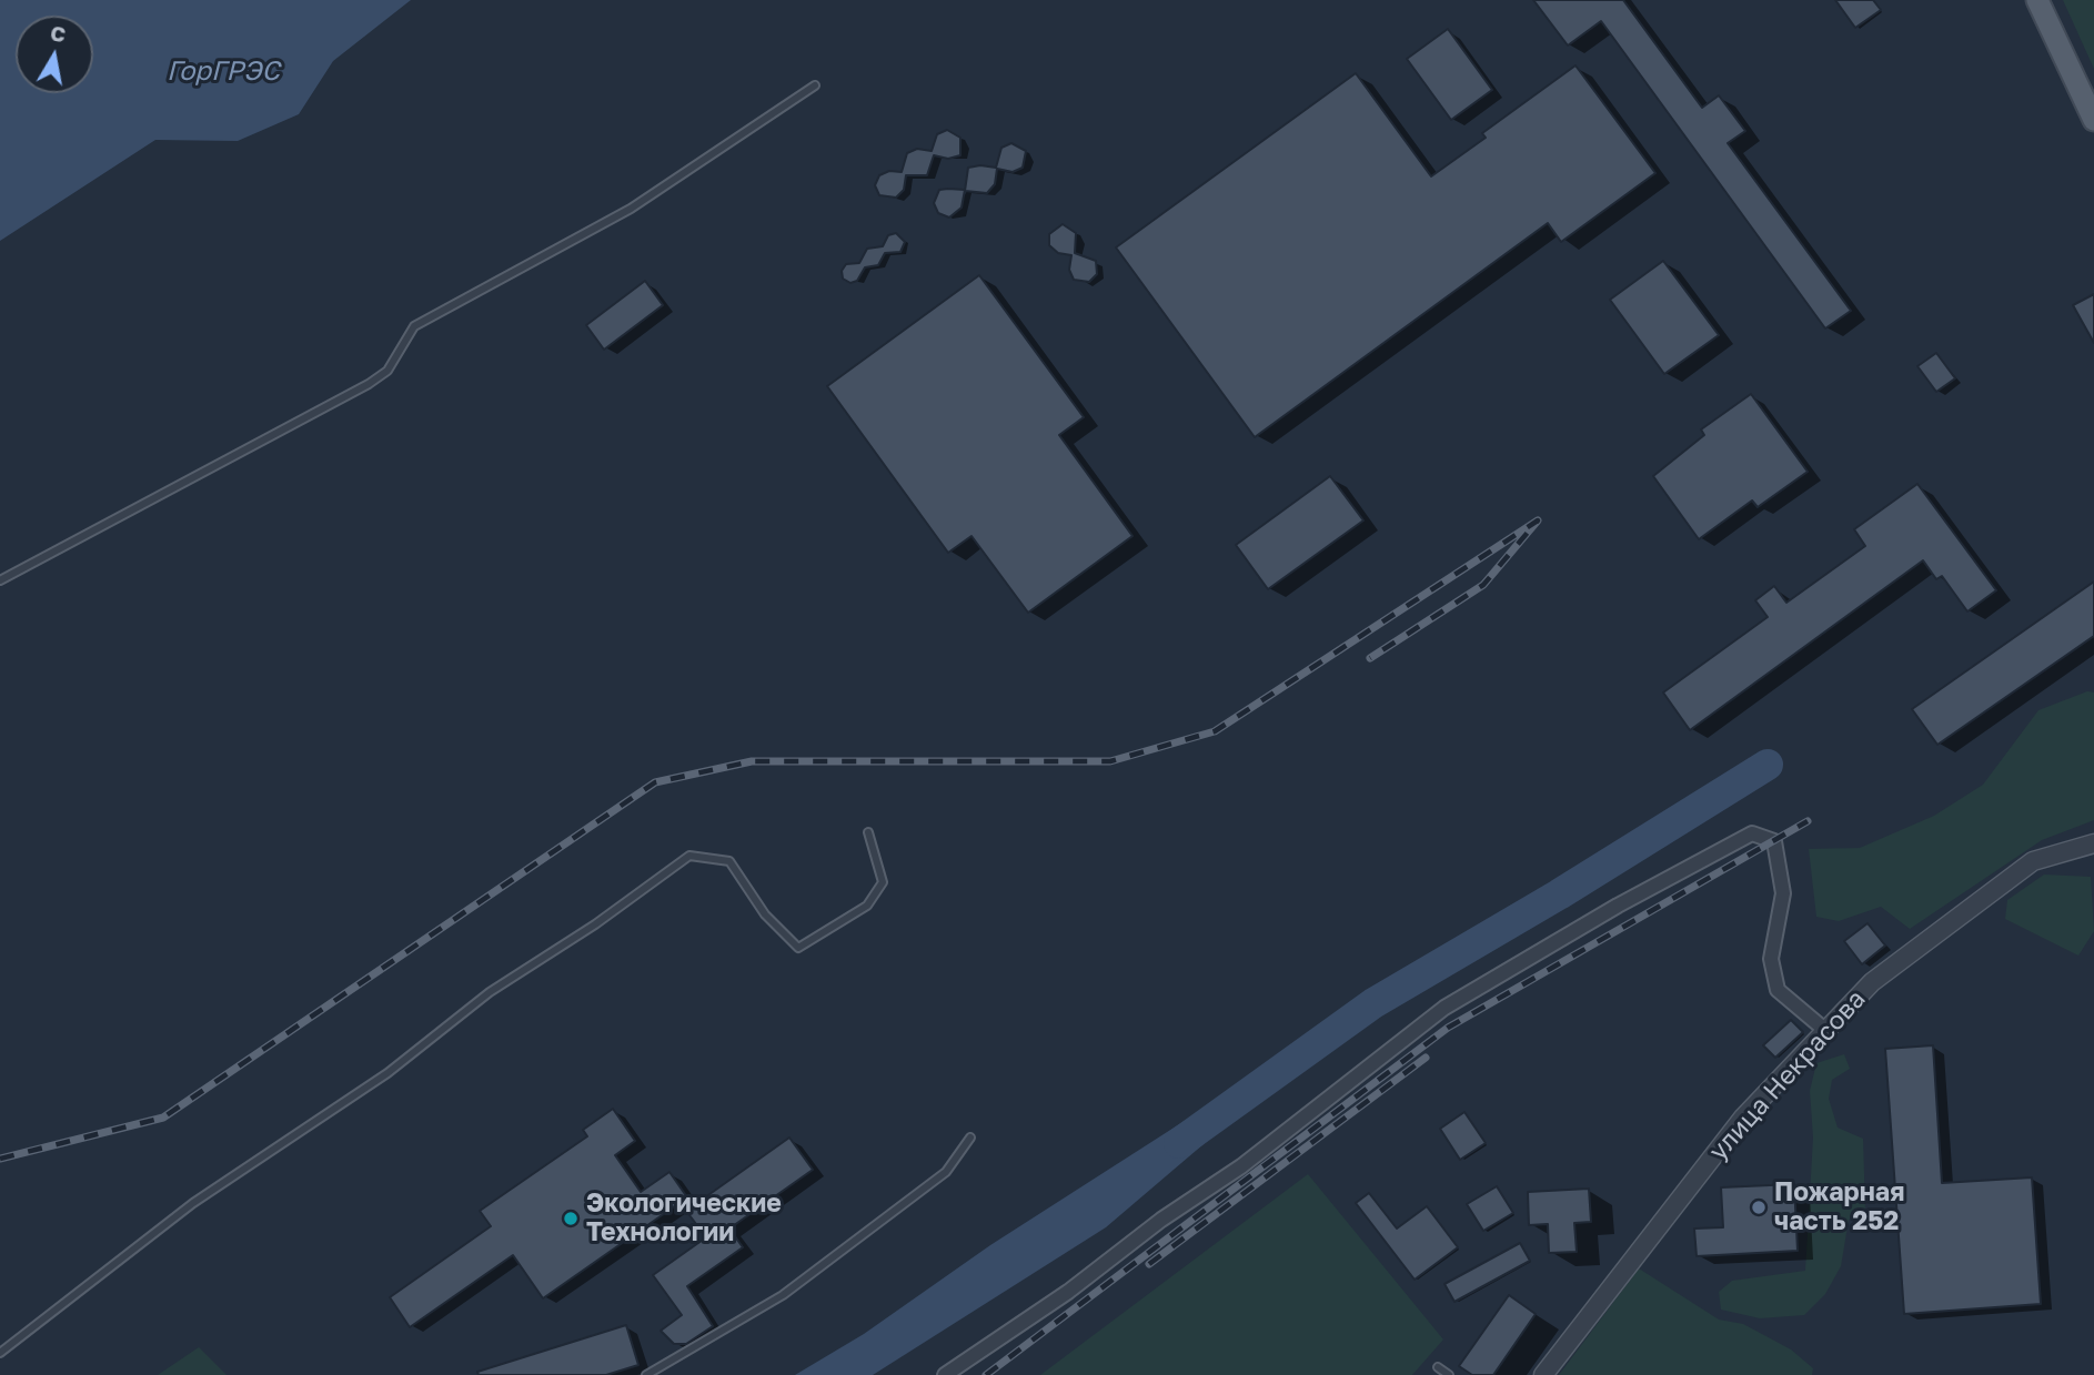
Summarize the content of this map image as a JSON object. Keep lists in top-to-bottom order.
{
  "streets": {
    "street": ["улица Некрасова"]
  },
  "water": ["ГорГРЭС"],
  "places": ["Пожарная часть 252", "Экологические Технологии"],
  "north": "top"
}
